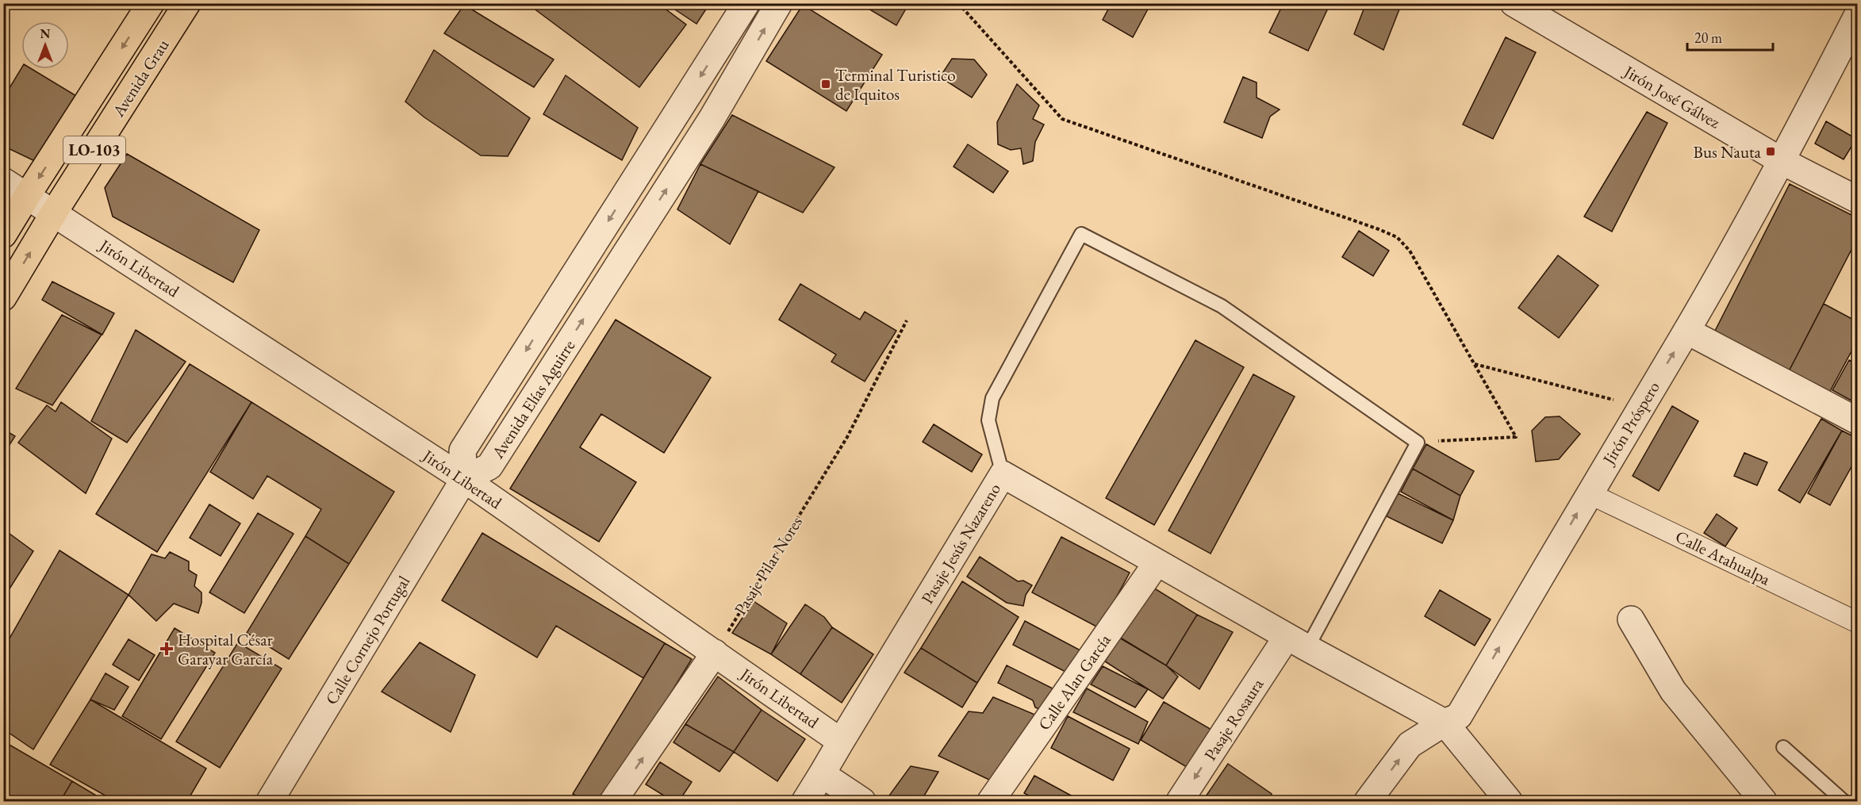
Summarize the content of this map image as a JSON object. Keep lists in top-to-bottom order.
{
  "streets": {
    "main road": ["Avenida Grau", "LO-103"],
    "street": [
      "Jirón José Gálvez",
      "Jirón Libertad",
      "Avenida Elías Aguirre",
      "Jirón Próspero",
      "Pasaje Jesús Nazareno",
      "Calle Atahualpa",
      "Calle Cornejo Portugal",
      "Calle Alan García",
      "Pasaje Rosaura"
    ],
    "path": ["Pasaje Pilar Nores"]
  },
  "crossings": [
    ["Avenida Grau", "Jirón Libertad"],
    ["Jirón José Gálvez", "Jirón Próspero"],
    ["Jirón Libertad", "Avenida Elías Aguirre"],
    ["Jirón Libertad", "Pasaje Jesús Nazareno"],
    ["Jirón Libertad", "Pasaje Pilar Nores"],
    ["Jirón Libertad", "Calle Cornejo Portugal"],
    ["Avenida Elías Aguirre", "Calle Cornejo Portugal"],
    ["Jirón Próspero", "Calle Atahualpa"]
  ],
  "one_way": ["Jirón Próspero", "Pasaje Rosaura"],
  "places": {
    "transit": ["Terminal Turistico de Iquitos", "Bus Nauta"],
    "health": ["Hospital César Garayar García"]
  },
  "scale_bar": "20 m",
  "north": "top"
}
